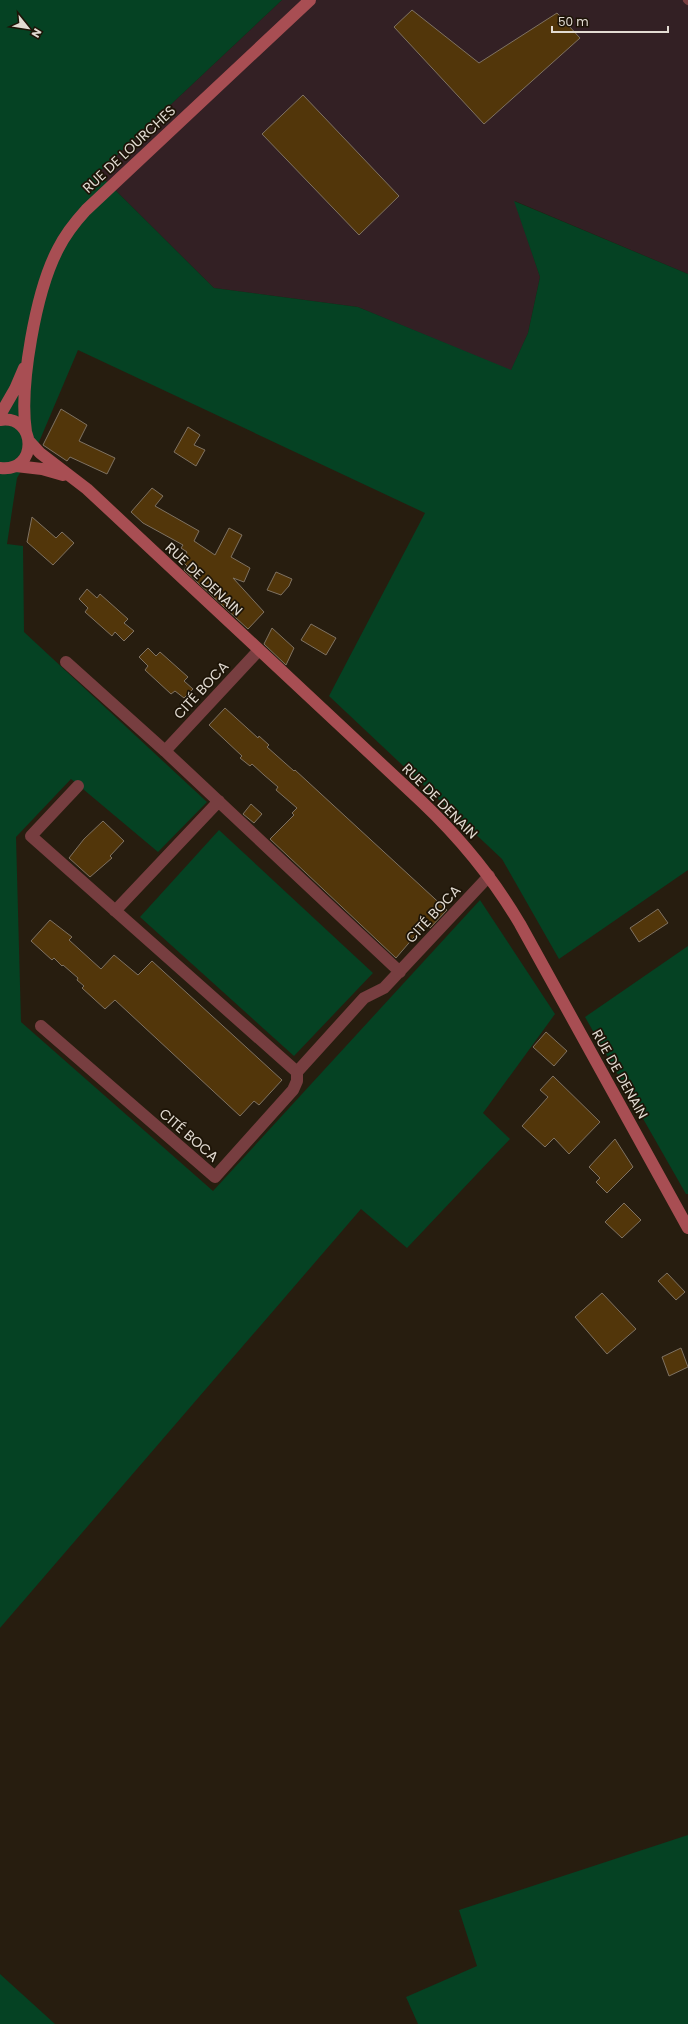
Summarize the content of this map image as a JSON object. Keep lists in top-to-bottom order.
{
  "streets": {
    "street": ["RUE DE LOURCHES", "RUE DE DENAIN", "CITÉ BOCA"]
  },
  "crossings": [
    ["RUE DE LOURCHES", "RUE DE DENAIN"],
    ["RUE DE DENAIN", "CITÉ BOCA"]
  ],
  "scale_bar": "50 m",
  "north": "bottom right"
}
